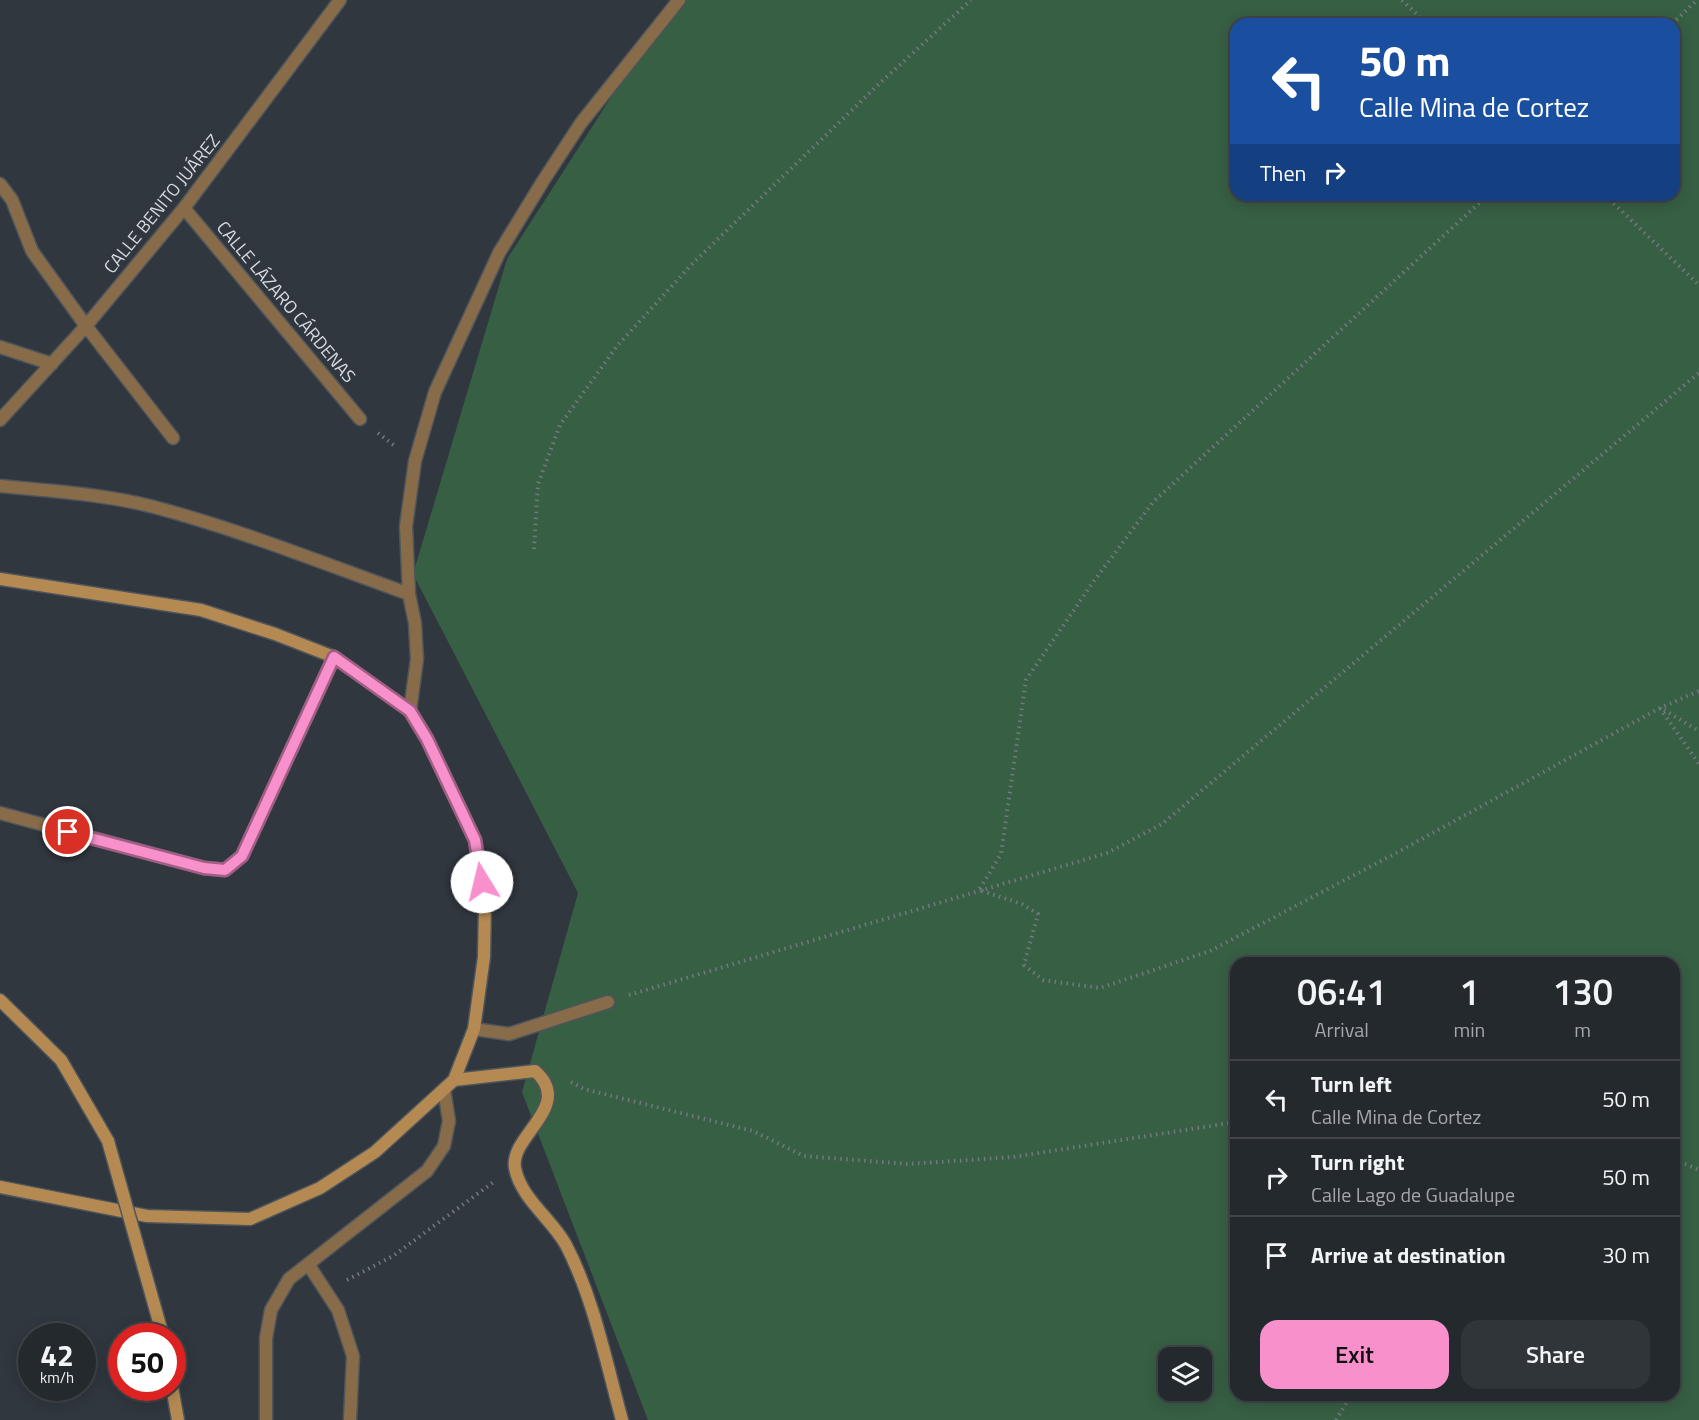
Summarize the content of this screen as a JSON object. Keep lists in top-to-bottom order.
{
  "streets": {
    "street": ["CALLE BENITO JUÁREZ", "CALLE LÁZARO CÁRDENAS"]
  },
  "crossings": [
    ["CALLE BENITO JUÁREZ", "CALLE LÁZARO CÁRDENAS"]
  ],
  "page": {
    "turn": ["50 m", "Calle Mina de Cortez"],
    "then": "Then",
    "eta": [
      "06:41",
      "Arrival",
      "1",
      "min",
      "130",
      "m"
    ],
    "list": [
      {
        "name": "Turn left",
        "note": "Calle Mina de Cortez",
        "value": "50 m"
      },
      {
        "name": "Turn right",
        "note": "Calle Lago de Guadalupe",
        "value": "50 m"
      },
      {
        "name": "Arrive at destination",
        "value": "30 m"
      }
    ],
    "buttons": ["Exit", "Share"],
    "speed": "42 km/h",
    "limit": "50"
  }
}
